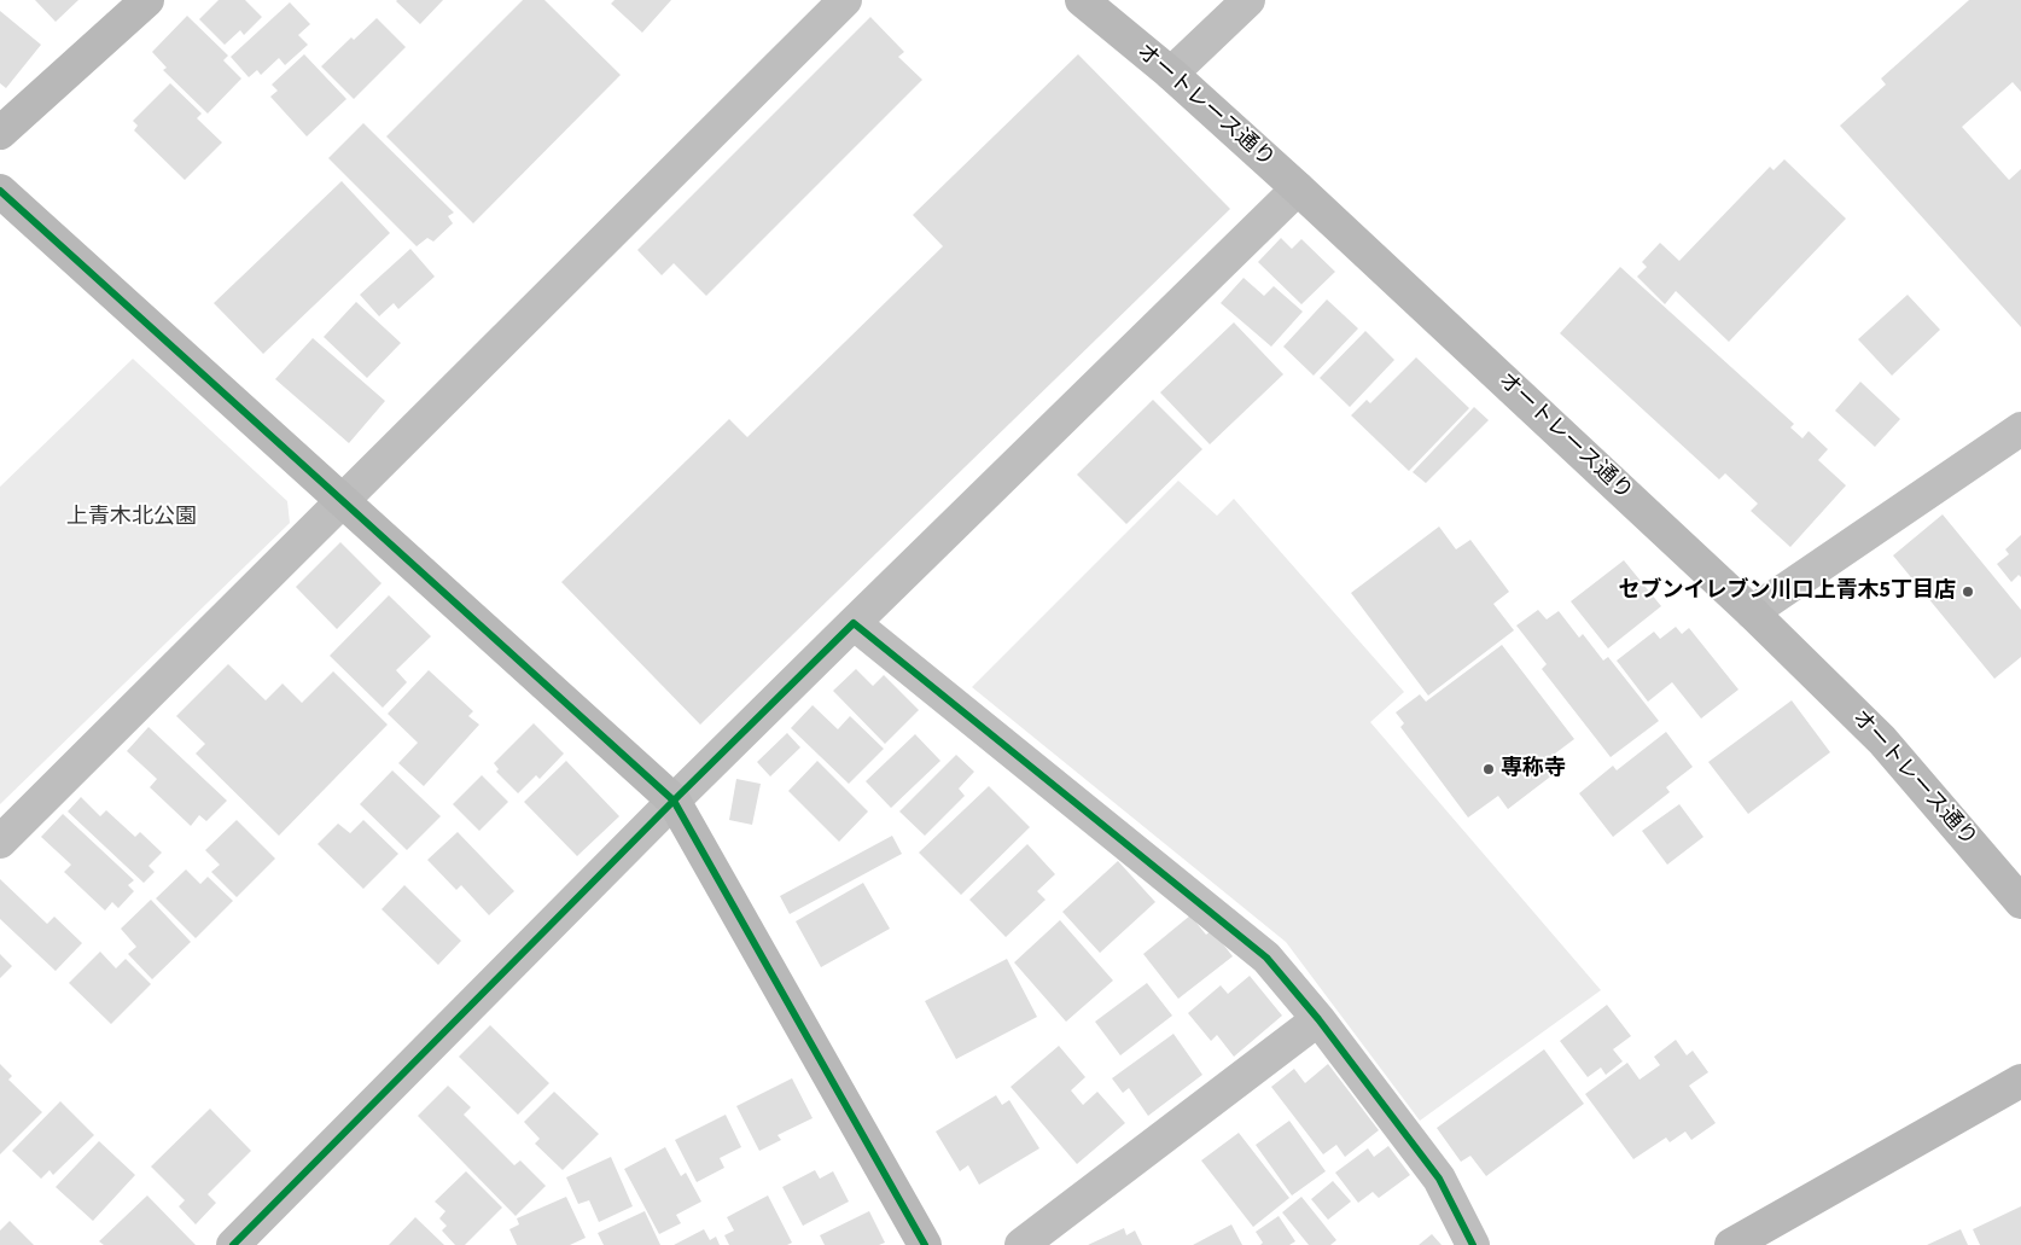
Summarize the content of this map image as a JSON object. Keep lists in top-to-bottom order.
{
  "streets": {
    "street": ["オートレース通り"]
  },
  "parks": ["上青木北公園"],
  "places": ["セブンイレブン川口上青木5丁目店", "専称寺"]
}
